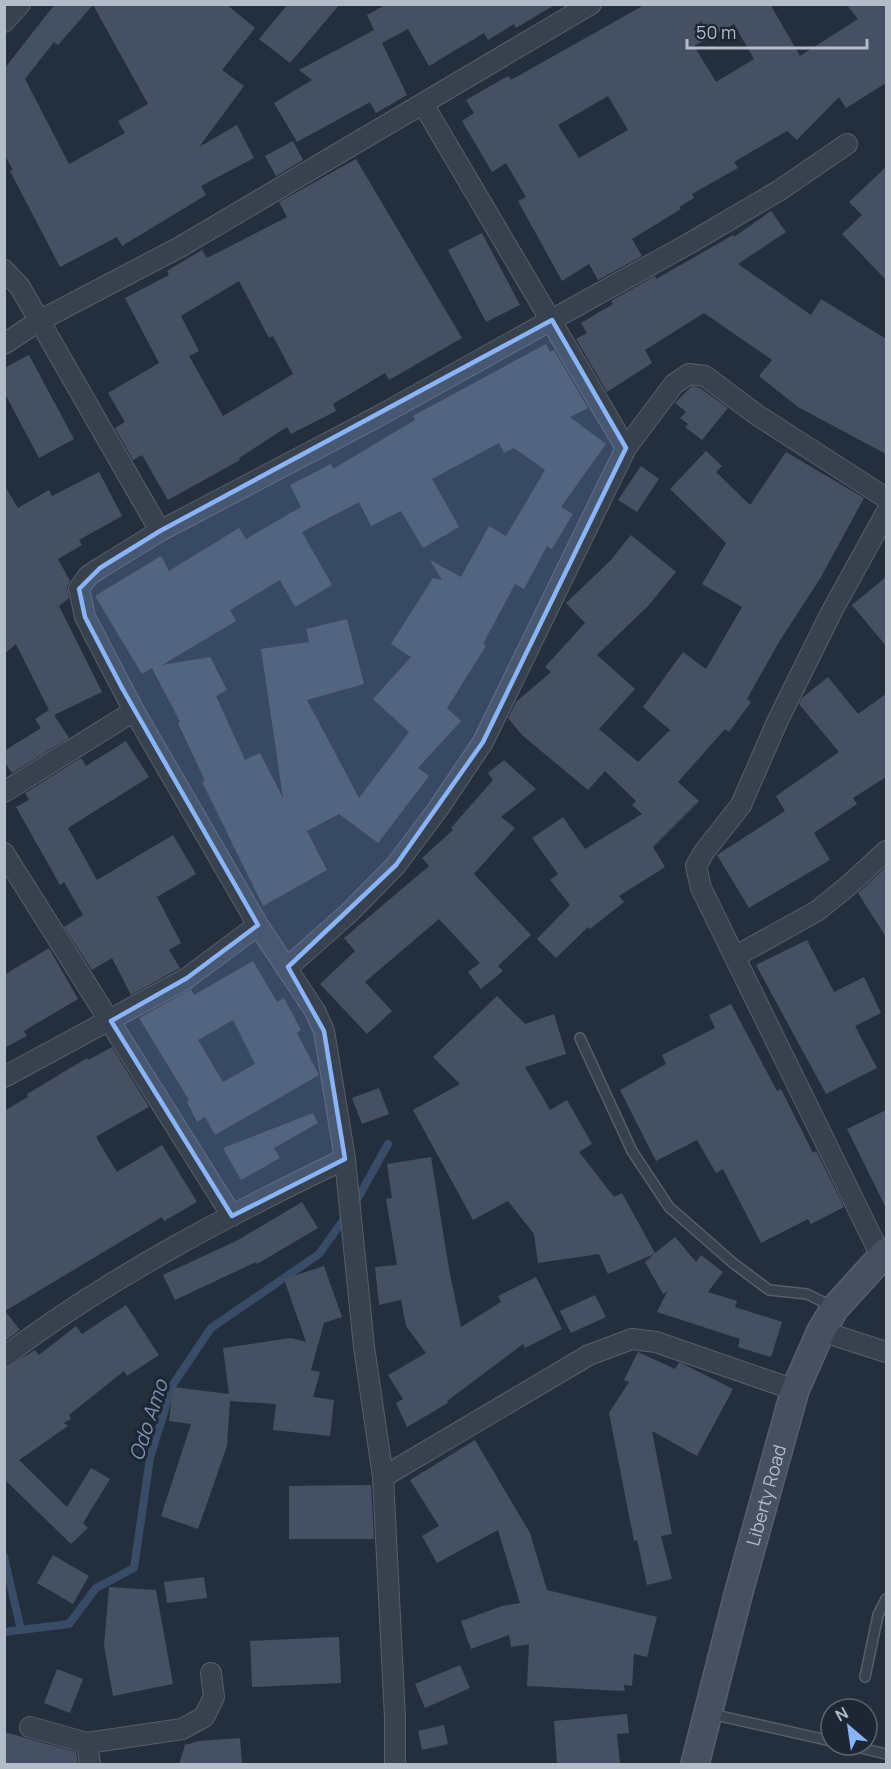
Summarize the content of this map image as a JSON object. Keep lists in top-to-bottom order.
{
  "streets": {
    "street": ["Liberty Road"]
  },
  "water": ["Odo Amo"],
  "scale_bar": "50 m",
  "north": "top left"
}
